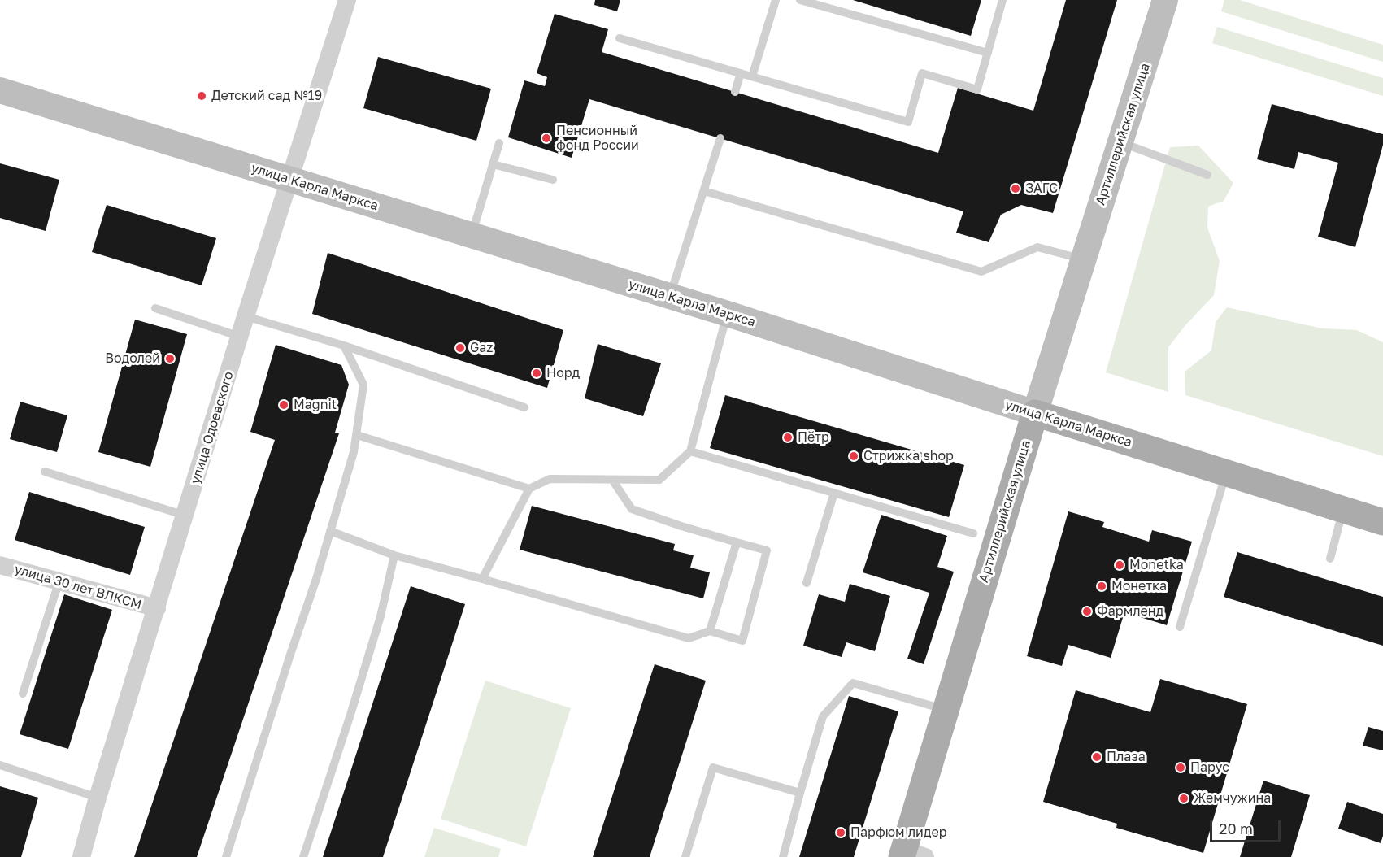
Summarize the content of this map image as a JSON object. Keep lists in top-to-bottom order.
{
  "streets": {
    "main road": ["Артиллерийская улица", "улица Карла Маркса"],
    "street": ["улица Одоевского", "улица 30 лет ВЛКСМ"]
  },
  "crossings": [
    ["Артиллерийская улица", "улица Карла Маркса"],
    ["улица Карла Маркса", "улица Одоевского"],
    ["улица Одоевского", "улица 30 лет ВЛКСМ"]
  ],
  "places": [
    "Детский сад №19",
    "Пенсионный фонд России",
    "ЗАГС",
    "Gaz",
    "Водолей",
    "Норд",
    "Magnit",
    "Пётр",
    "Стрижка shop",
    "Monetka",
    "Монетка",
    "Фармленд",
    "Плаза",
    "Парус",
    "Жемчужина",
    "Парфюм лидер"
  ],
  "scale_bar": "20 m"
}
